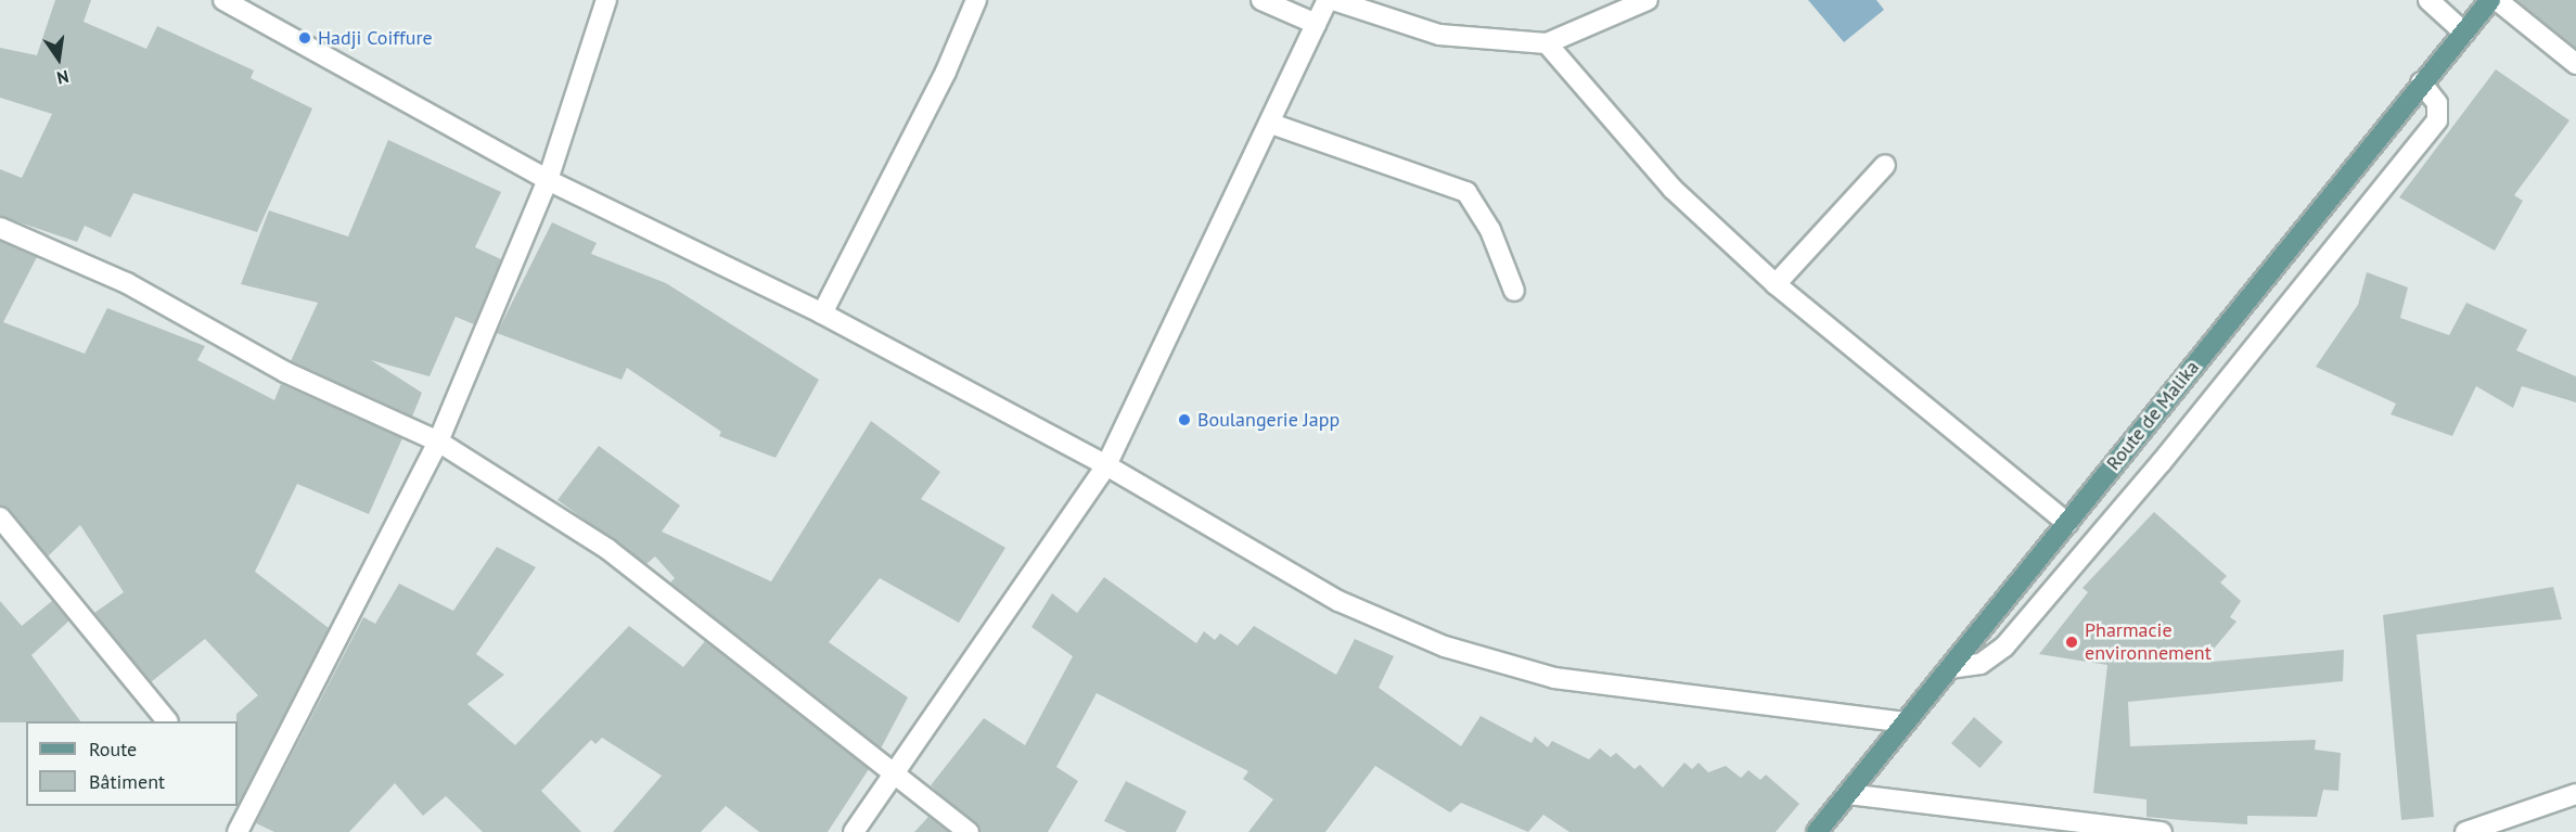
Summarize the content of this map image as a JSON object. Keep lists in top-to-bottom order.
{
  "streets": {
    "main road": ["Route de Malika"]
  },
  "places": ["Hadji Coiffure", "Boulangerie Japp", "Pharmacie environnement"],
  "legend": ["Route", "Bâtiment"],
  "north": "bottom"
}
